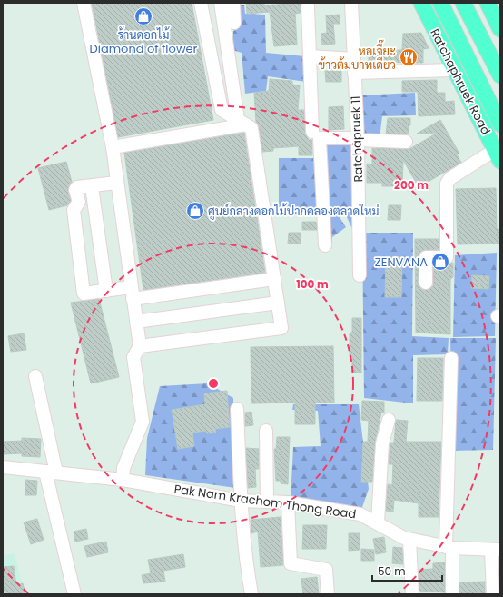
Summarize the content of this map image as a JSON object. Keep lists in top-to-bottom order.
{
  "streets": {
    "main road": ["Ratchaphruek Road"],
    "street": ["Ratchapruek 11", "Pak Nam Krachom Thong Road"]
  },
  "places": {
    "shop": ["ร้านดอกไม้ Diamond of flower", "ศูนย์กลางดอกไม้ปากคลองตลาดใหม่", "ZENVANA"],
    "restaurant": ["หอเจี๊ยะ ข้าวต้มบาทเดียว"]
  },
  "scale_bar": "50 m",
  "rings": ["200 m", "100 m"]
}
